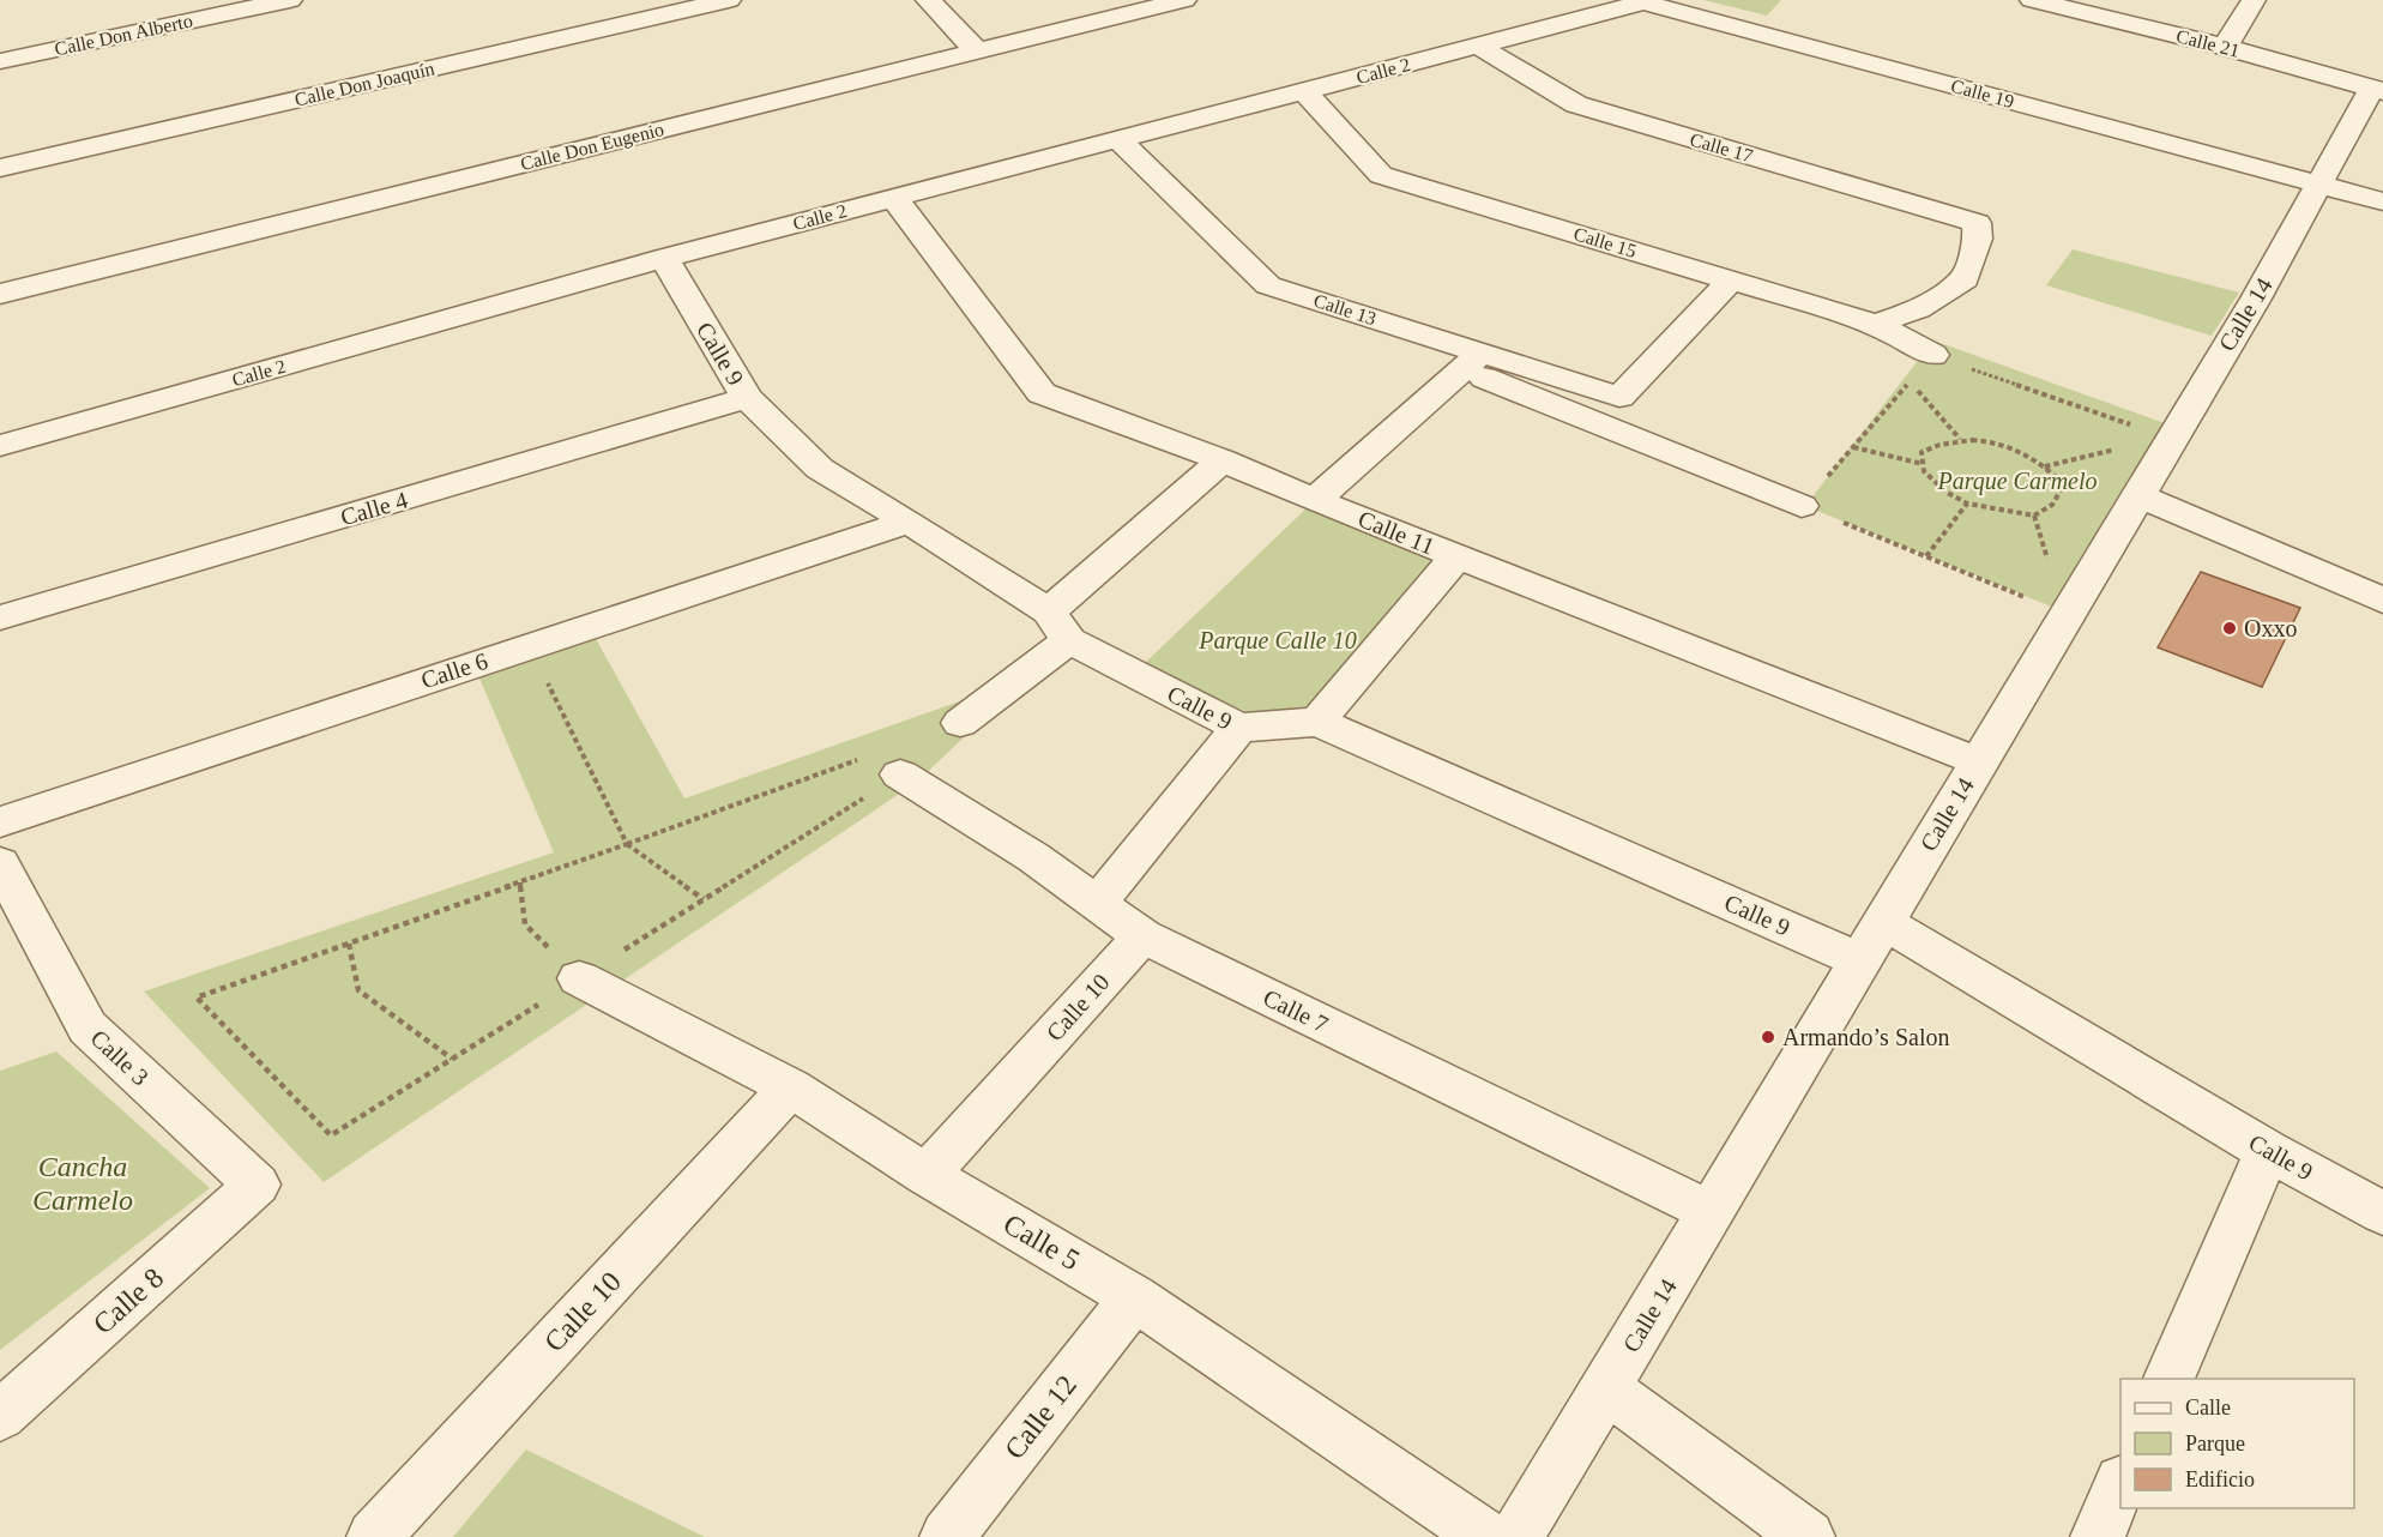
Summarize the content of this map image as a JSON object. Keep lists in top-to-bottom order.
{
  "streets": {
    "street": [
      "Calle Don Alberto",
      "Calle 21",
      "Calle 2",
      "Calle Don Joaquín",
      "Calle 19",
      "Calle Don Eugenio",
      "Calle 17",
      "Calle 15",
      "Calle 13",
      "Calle 14",
      "Calle 9",
      "Calle 4",
      "Calle 11",
      "Calle 6",
      "Calle 10",
      "Calle 7",
      "Calle 3",
      "Calle 5",
      "Calle 8",
      "Calle 12"
    ]
  },
  "crossings": [
    ["Calle 21", "Calle 14"],
    ["Calle 2", "Calle 19"],
    ["Calle 2", "Calle 17"],
    ["Calle 2", "Calle 15"],
    ["Calle 2", "Calle 13"],
    ["Calle 2", "Calle 9"],
    ["Calle 2", "Calle 11"],
    ["Calle 19", "Calle 14"],
    ["Calle 17", "Calle 15"],
    ["Calle 15", "Calle 13"],
    ["Calle 14", "Calle 9"],
    ["Calle 14", "Calle 11"],
    ["Calle 14", "Calle 7"],
    ["Calle 9", "Calle 4"],
    ["Calle 9", "Calle 6"],
    ["Calle 10", "Calle 7"],
    ["Calle 10", "Calle 5"],
    ["Calle 3", "Calle 8"],
    ["Calle 5", "Calle 12"]
  ],
  "parks": ["Parque Carmelo", "Parque Calle 10", "Cancha Carmelo"],
  "places": ["Oxxo", "Armando’s Salon"],
  "legend": ["Calle", "Parque", "Edificio"]
}
